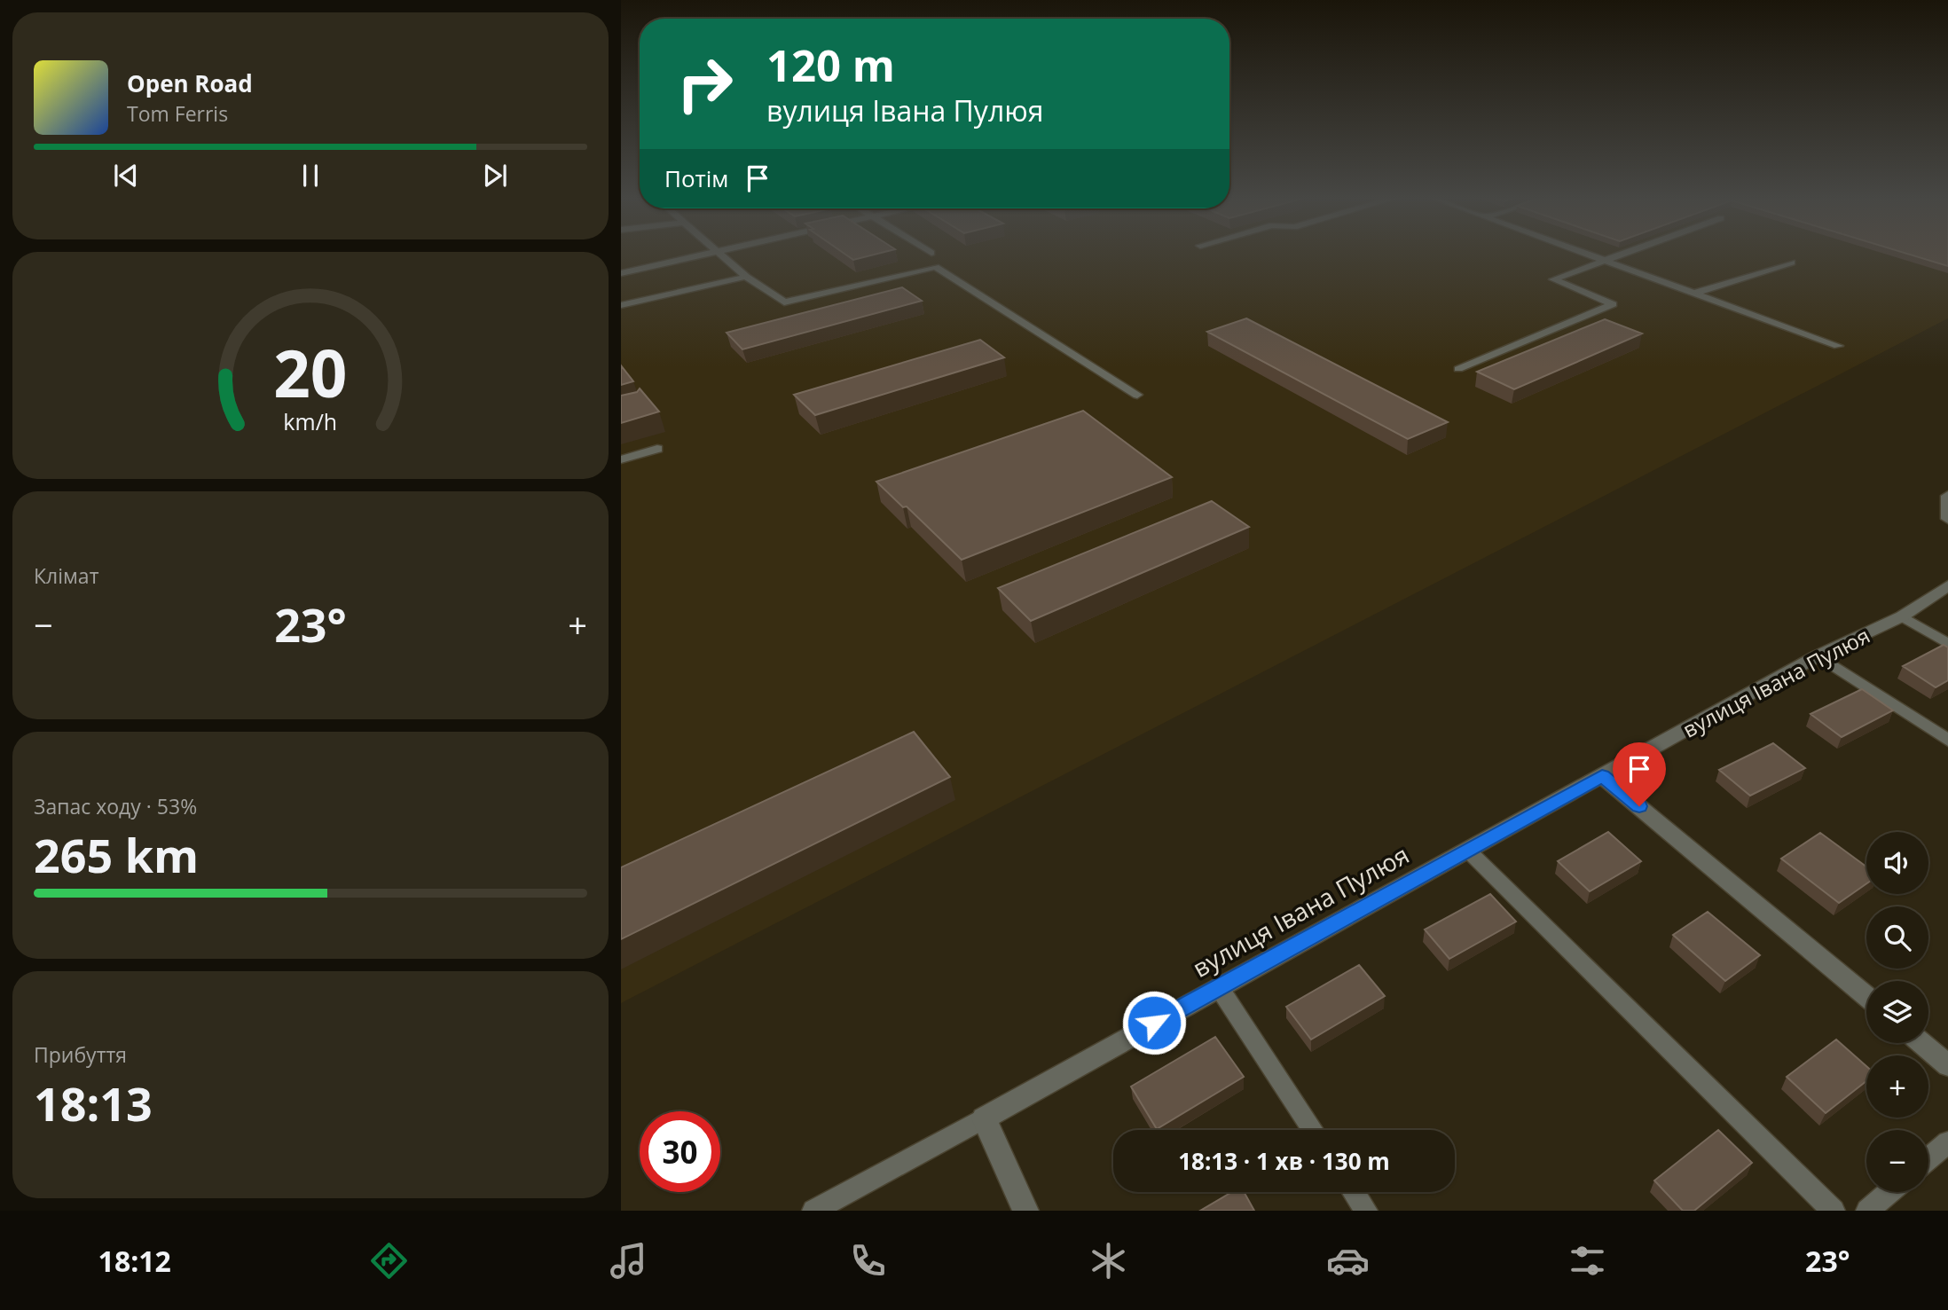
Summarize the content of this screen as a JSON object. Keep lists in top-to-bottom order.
{
  "streets": {
    "street": ["вулиця Івана Пулюя"]
  },
  "page": {
    "turn": ["120 m", "вулиця Івана Пулюя"],
    "song": ["Open Road", "Tom Ferris"],
    "then": "Потім",
    "tile": [
      "Клімат",
      ["Запас ходу · 53%", "265 km"],
      ["Прибуття", "18:13"]
    ],
    "heat": ["−", "23°", "+"],
    "map_buttons": ["+", "−"],
    "limit": "30",
    "trip": "18:13 · 1 хв · 130 m",
    "tabs": ["18:12", "23°"],
    "gauge": ["20", "km/h"]
  }
}
